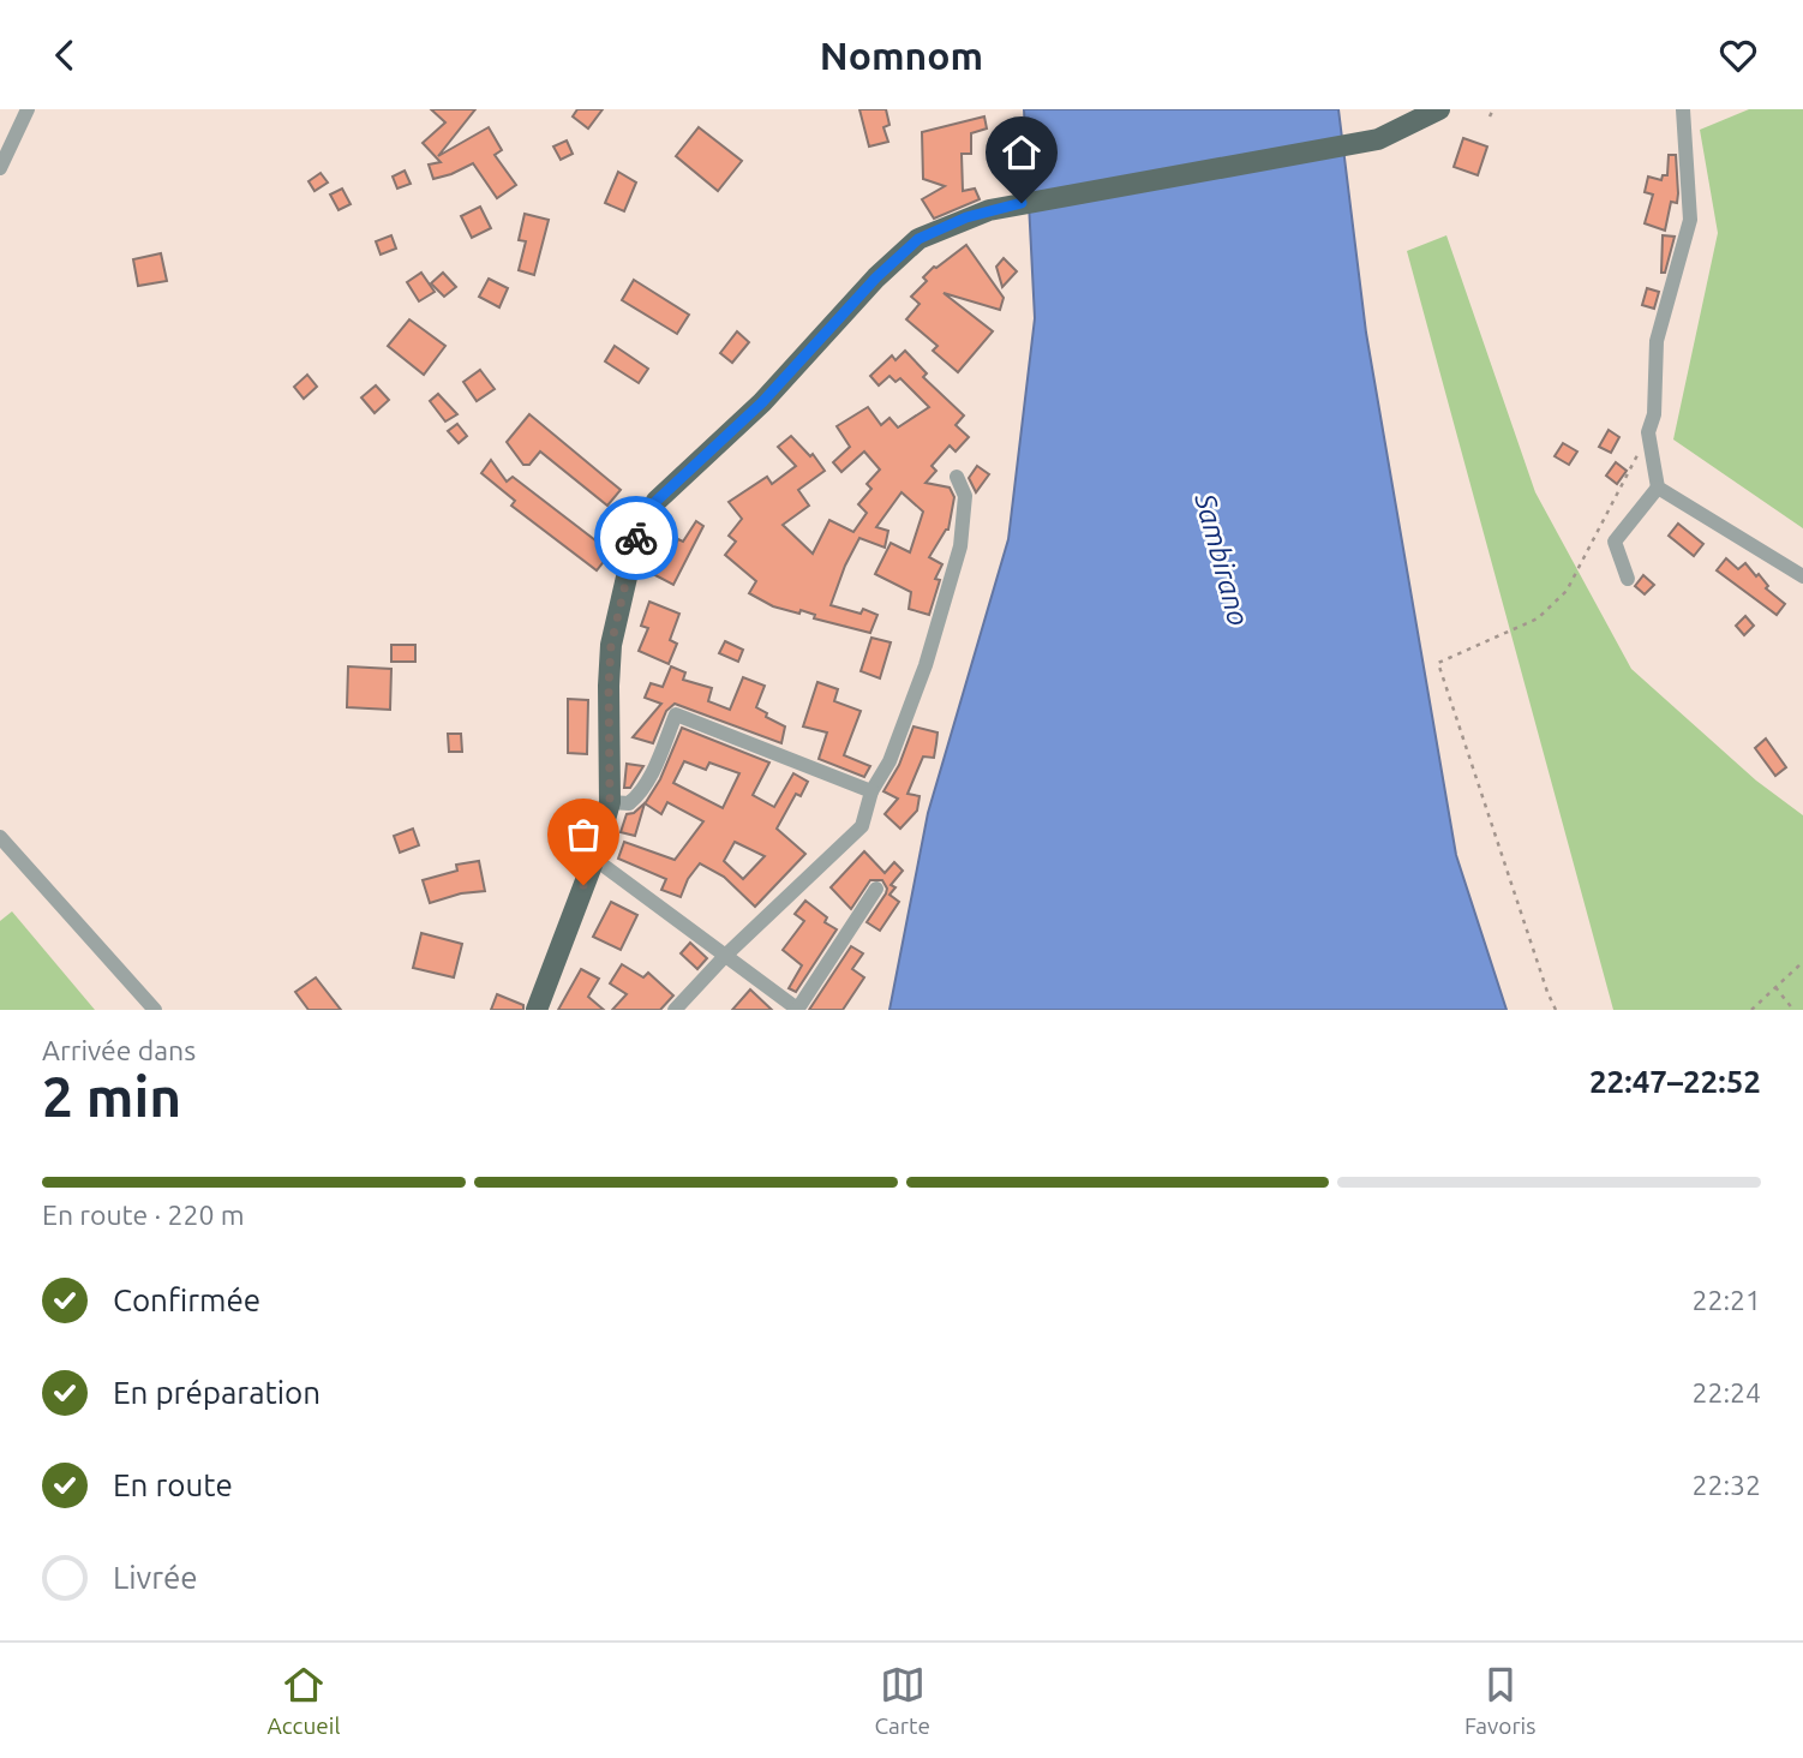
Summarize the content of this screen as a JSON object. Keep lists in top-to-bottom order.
{
  "water": ["Sambirano"],
  "page": {
    "header": "Nomnom",
    "heading": ["2 min", "Arrivée dans", "22:47–22:52"],
    "bar": "En route · 220 m",
    "list": [
      ["Confirmée", "22:21"],
      ["En préparation", "22:24"],
      ["En route", "22:32"],
      "Livrée"
    ],
    "tabs": ["Accueil", "Carte", "Favoris"]
  }
}
